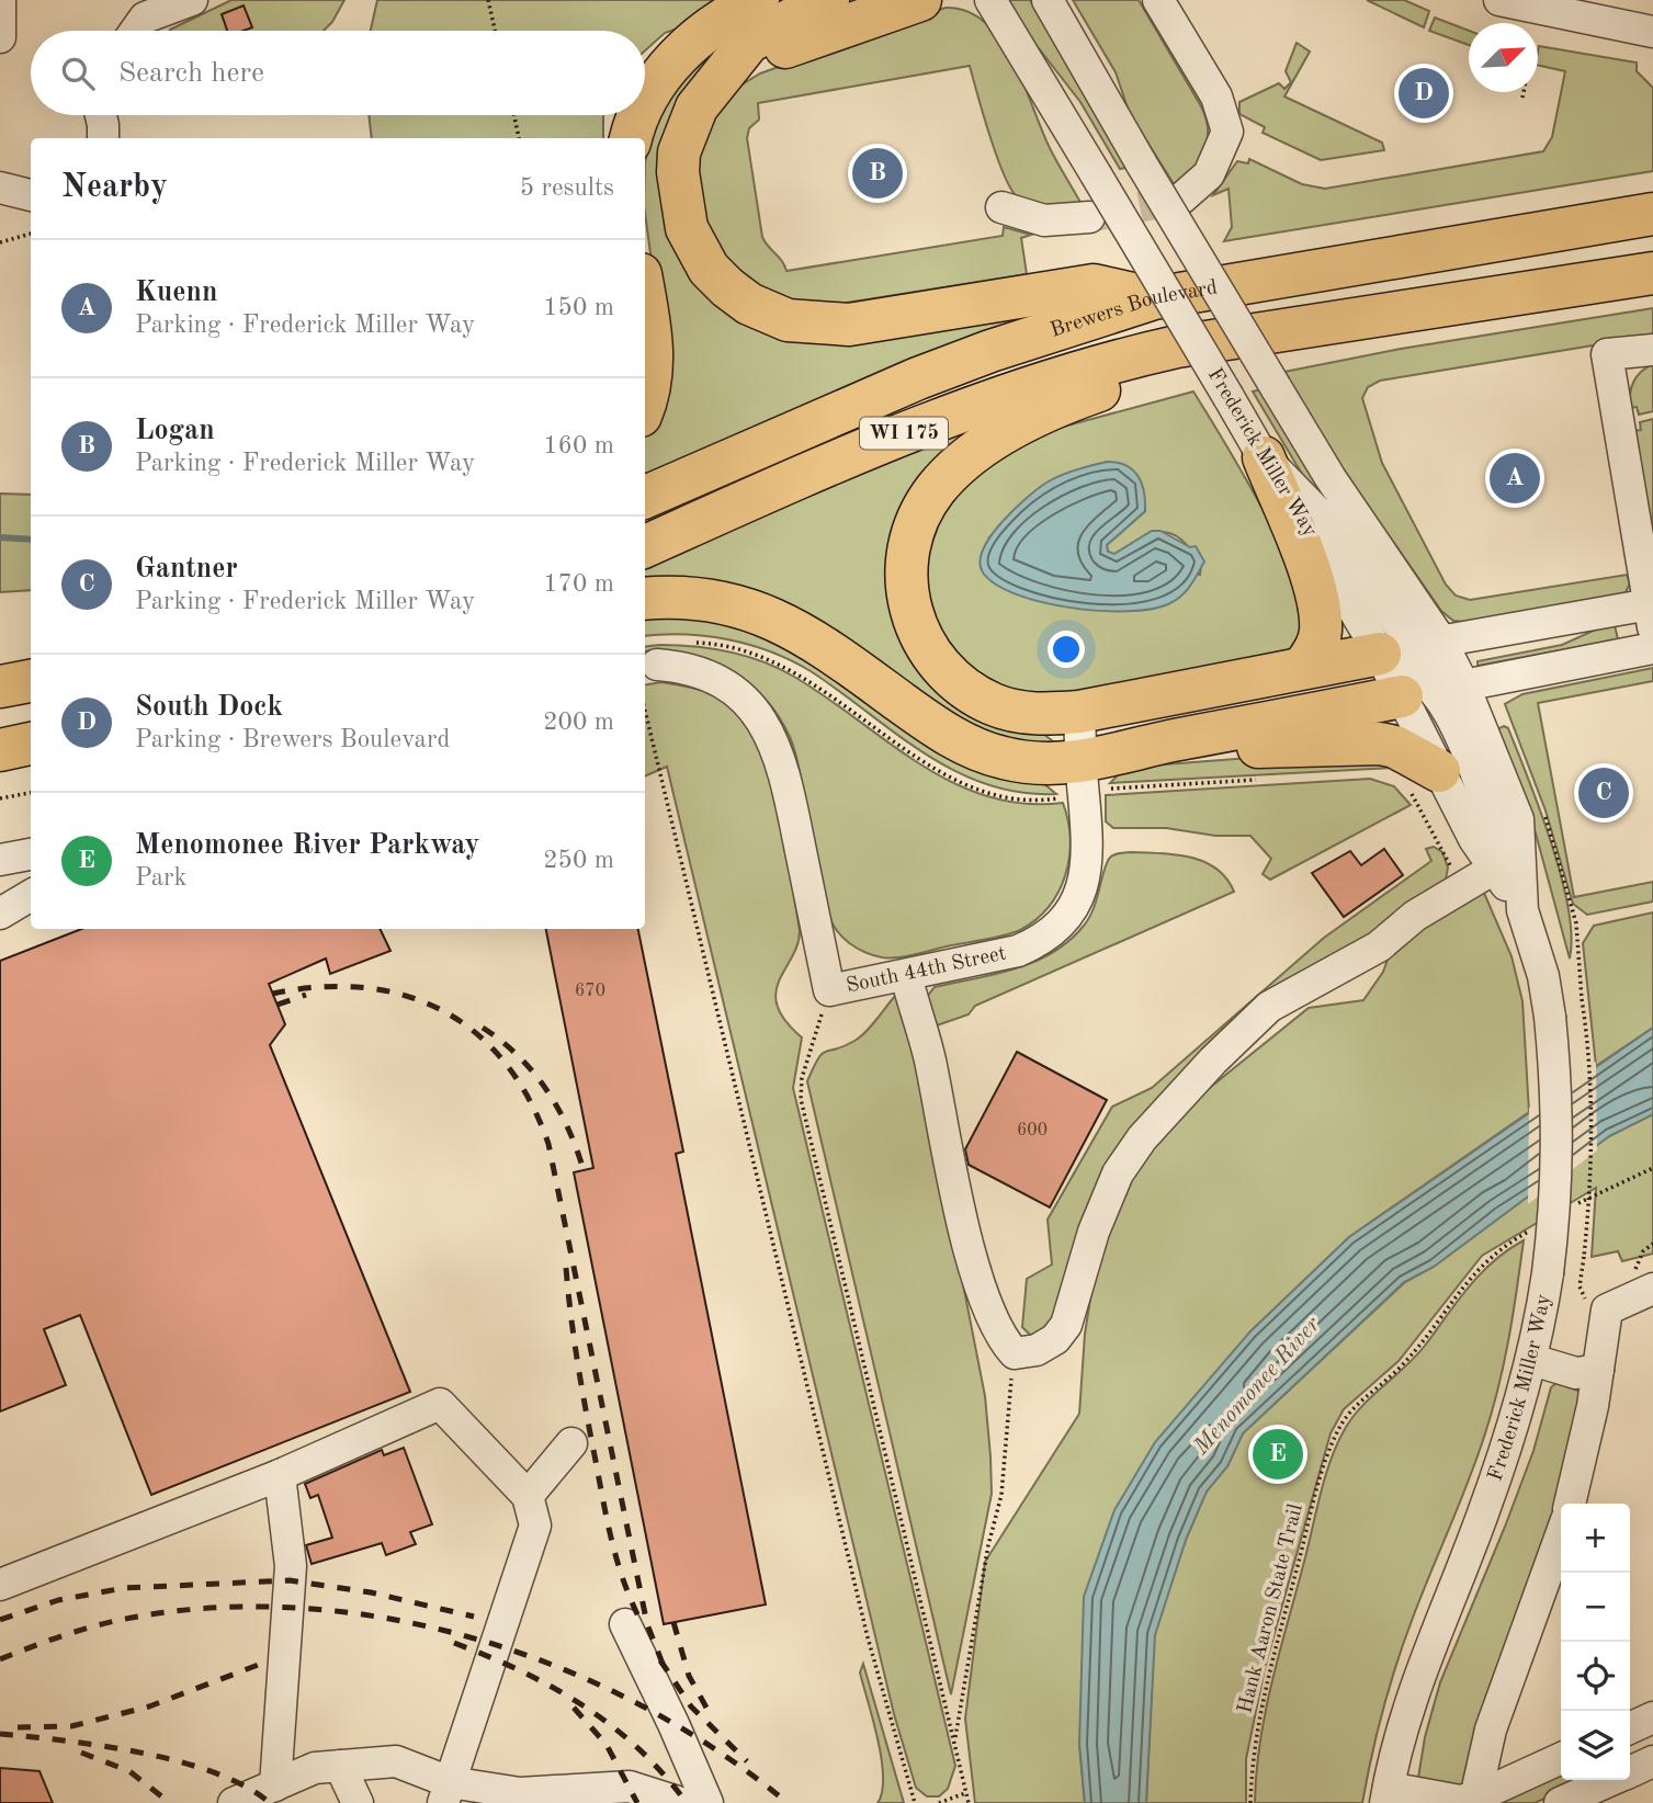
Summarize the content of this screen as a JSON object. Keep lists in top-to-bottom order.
{
  "streets": {
    "highway": ["Brewers Boulevard", "WI 175"],
    "street": ["Frederick Miller Way", "South 44th Street"],
    "path": ["Hank Aaron State Trail"]
  },
  "water": ["Menomonee River"],
  "house_numbers": ["670", "600"],
  "north": "top right",
  "page": {
    "search": "Search here",
    "pins": [
      "D",
      "B",
      "A",
      "C",
      "E"
    ],
    "heading": ["Nearby", "5 results"],
    "list": [
      {
        "mark": "A",
        "name": "Kuenn",
        "note": "Parking · Frederick Miller Way",
        "value": "150 m"
      },
      {
        "mark": "B",
        "name": "Logan",
        "note": "Parking · Frederick Miller Way",
        "value": "160 m"
      },
      {
        "mark": "C",
        "name": "Gantner",
        "note": "Parking · Frederick Miller Way",
        "value": "170 m"
      },
      {
        "mark": "D",
        "name": "South Dock",
        "note": "Parking · Brewers Boulevard",
        "value": "200 m"
      },
      {
        "mark": "E",
        "name": "Menomonee River Parkway",
        "note": "Park",
        "value": "250 m"
      }
    ],
    "map_buttons": ["+", "−"]
  }
}
